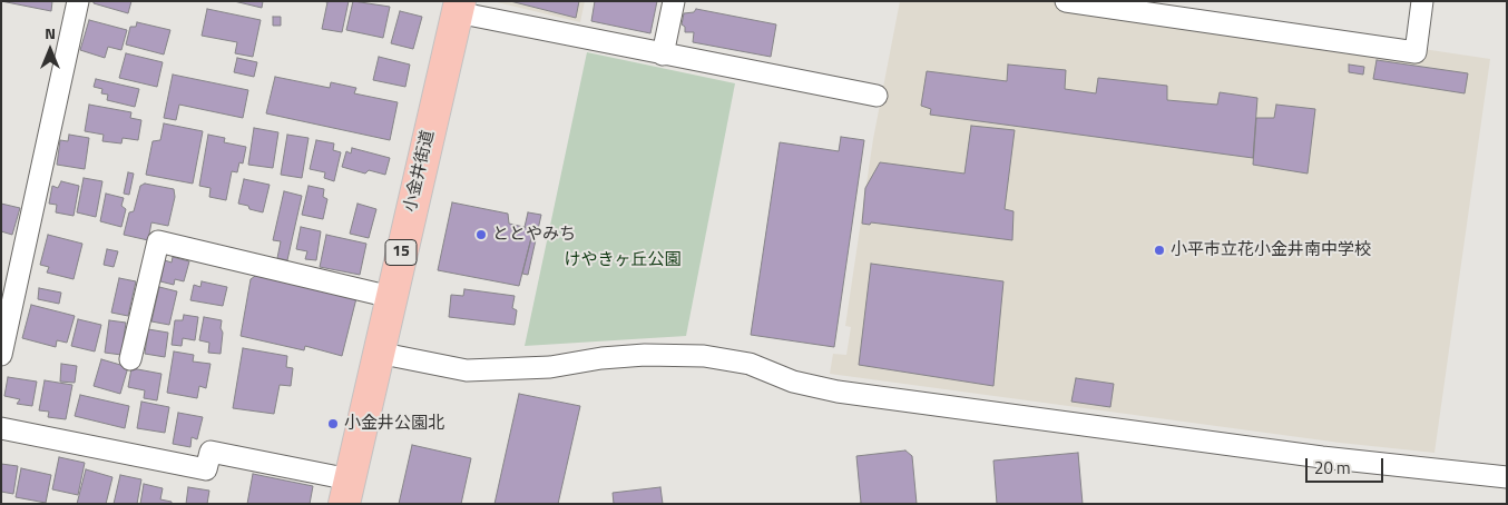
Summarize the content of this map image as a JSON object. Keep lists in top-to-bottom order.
{
  "streets": {
    "main road": ["小金井街道", "15"]
  },
  "parks": ["けやきヶ丘公園"],
  "places": ["ととやみち", "小平市立花小金井南中学校", "小金井公園北"],
  "scale_bar": "20 m",
  "north": "top"
}
